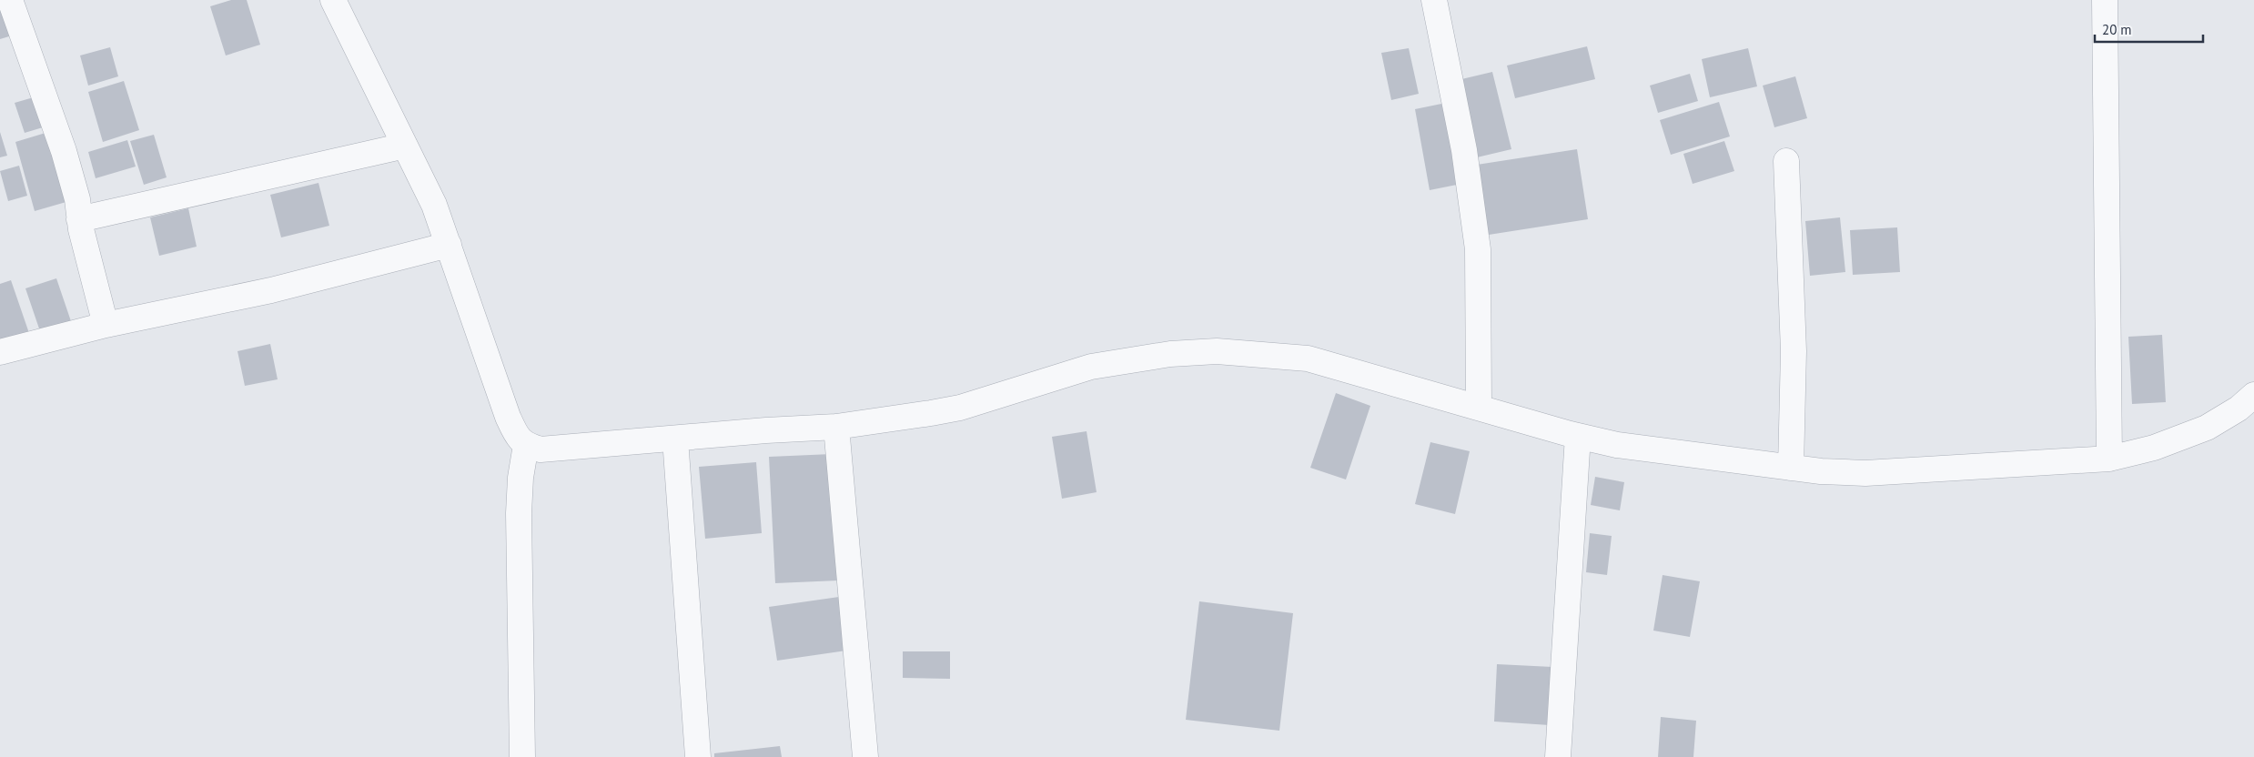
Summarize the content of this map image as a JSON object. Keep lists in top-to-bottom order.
{
  "scale_bar": "20 m"
}
